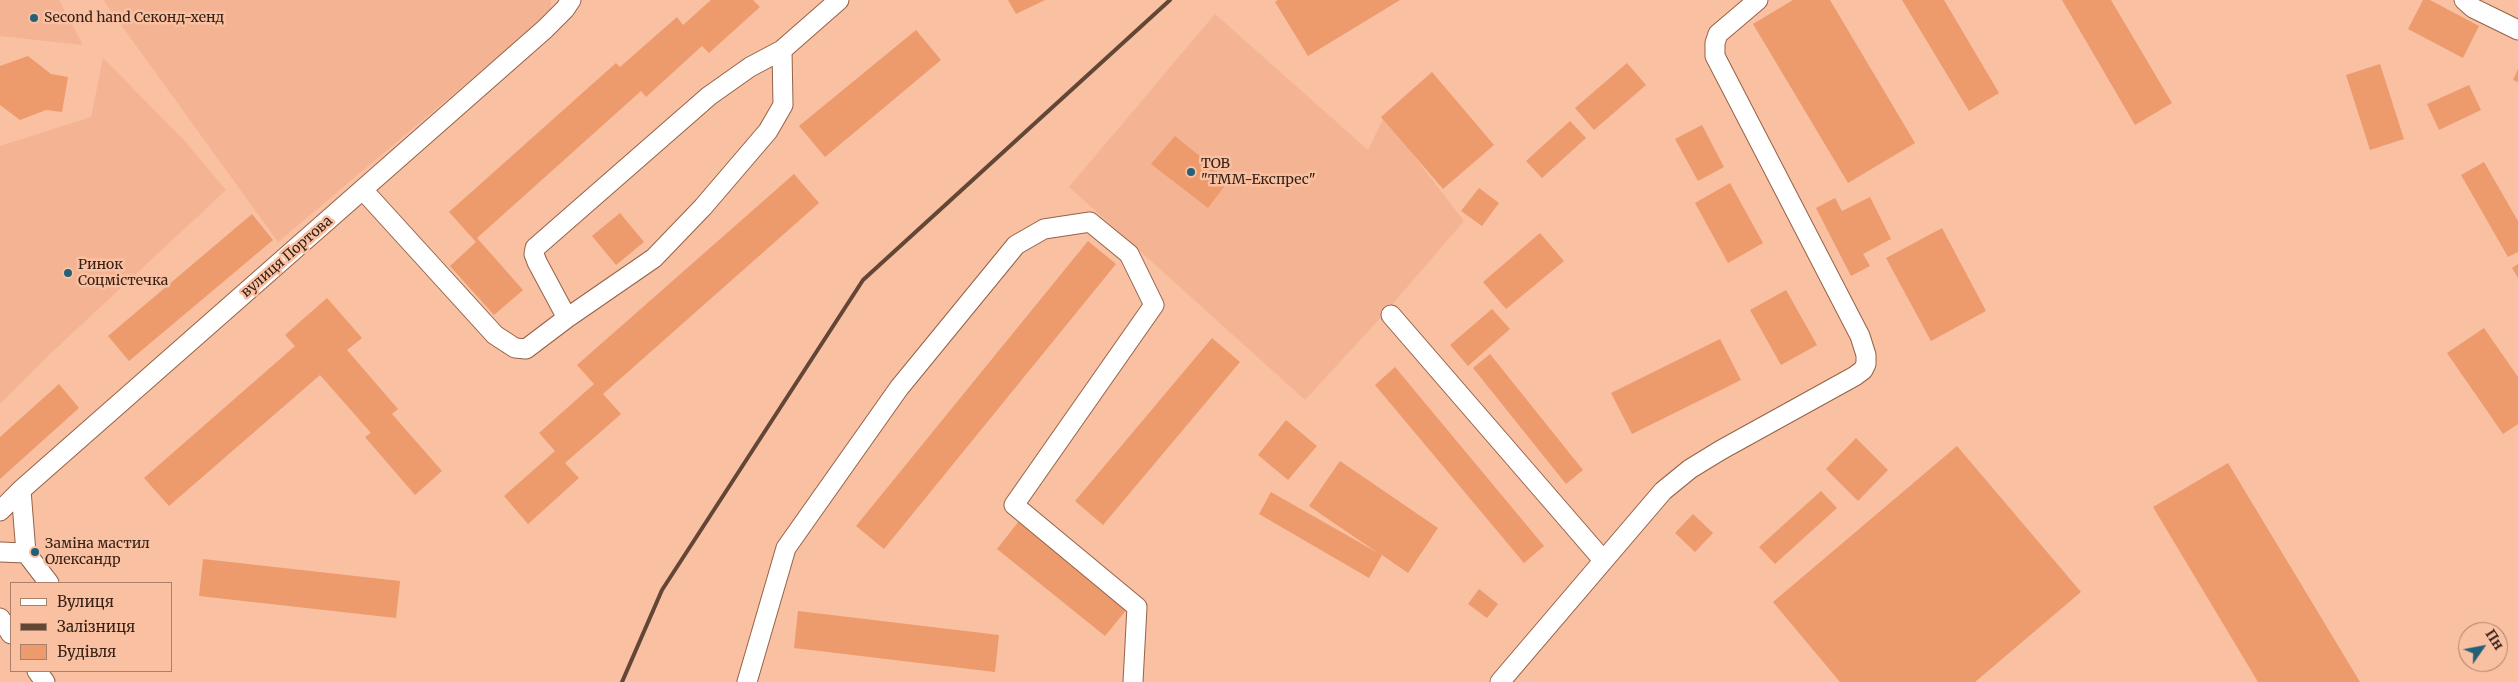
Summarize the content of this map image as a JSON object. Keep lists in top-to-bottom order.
{
  "streets": {
    "street": ["вулиця Портова"]
  },
  "places": [
    "Second hand Секонд-хенд",
    "ТОВ \"ТММ-Експрес\"",
    "Ринок Соцмістечка",
    "Заміна мастил Олександр"
  ],
  "legend": ["Вулиця", "Залізниця", "Будівля"],
  "north": "top right"
}
